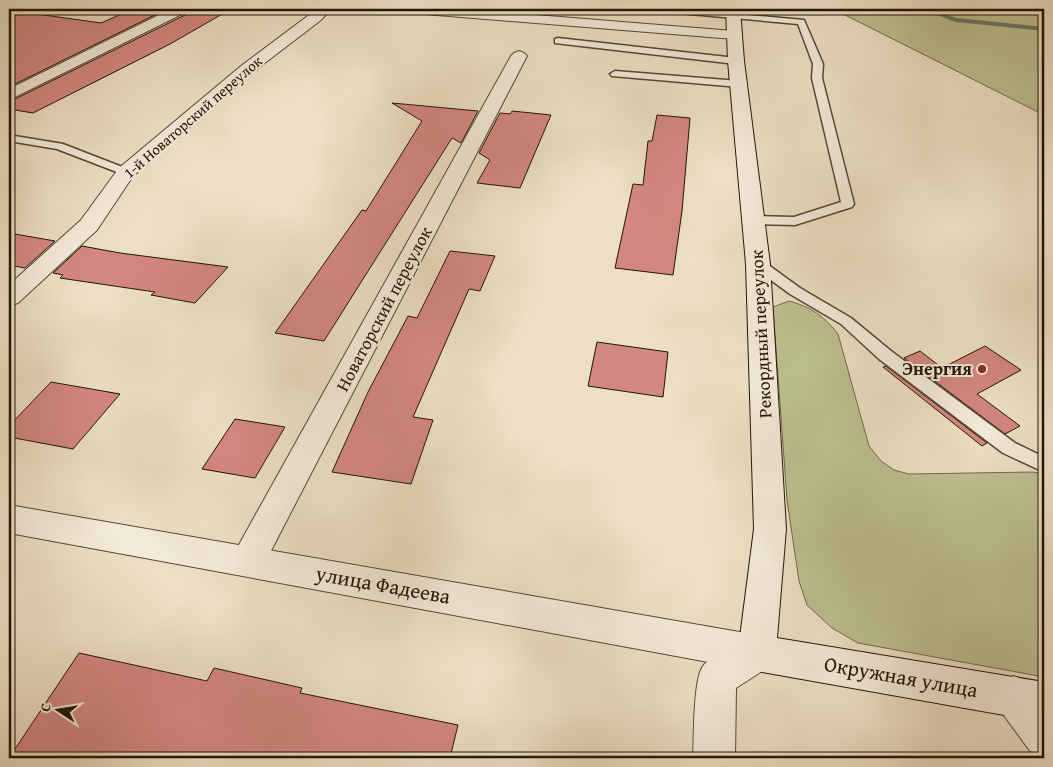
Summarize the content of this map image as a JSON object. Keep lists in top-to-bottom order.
{
  "streets": {
    "street": [
      "1-й Новаторский переулок",
      "Новаторский переулок",
      "Рекордный переулок",
      "улица Фадеева",
      "Окружная улица"
    ]
  },
  "crossings": [
    ["Новаторский переулок", "улица Фадеева"],
    ["Рекордный переулок", "улица Фадеева"],
    ["Рекордный переулок", "Окружная улица"],
    ["улица Фадеева", "Окружная улица"]
  ],
  "places": ["Энергия"],
  "north": "left"
}
